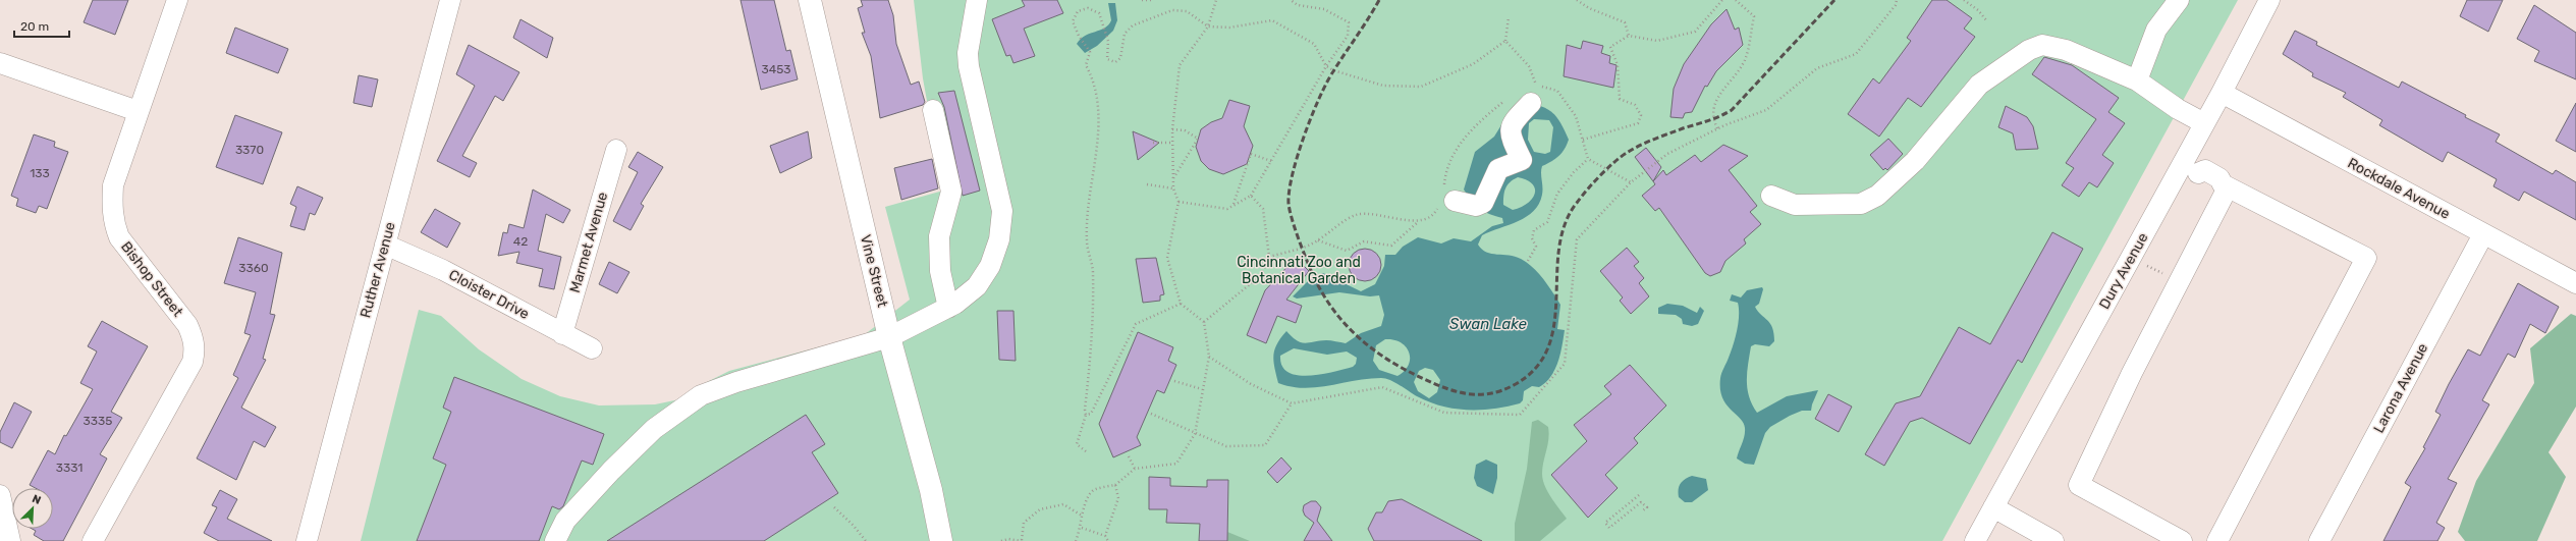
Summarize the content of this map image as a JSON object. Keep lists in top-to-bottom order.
{
  "streets": {
    "main road": ["Vine Street"],
    "street": [
      "Rockdale Avenue",
      "Marmet Avenue",
      "Ruther Avenue",
      "Dury Avenue",
      "Bishop Street",
      "Cloister Drive",
      "Larona Avenue"
    ]
  },
  "crossings": [
    ["Rockdale Avenue", "Dury Avenue"],
    ["Rockdale Avenue", "Larona Avenue"],
    ["Marmet Avenue", "Cloister Drive"],
    ["Ruther Avenue", "Cloister Drive"]
  ],
  "water": ["Swan Lake"],
  "parks": ["Cincinnati Zoo and Botanical Garden"],
  "house_numbers": [
    "3453",
    "3370",
    "133",
    "42",
    "3360",
    "3335",
    "3331"
  ],
  "scale_bar": "20 m",
  "north": "top right"
}
